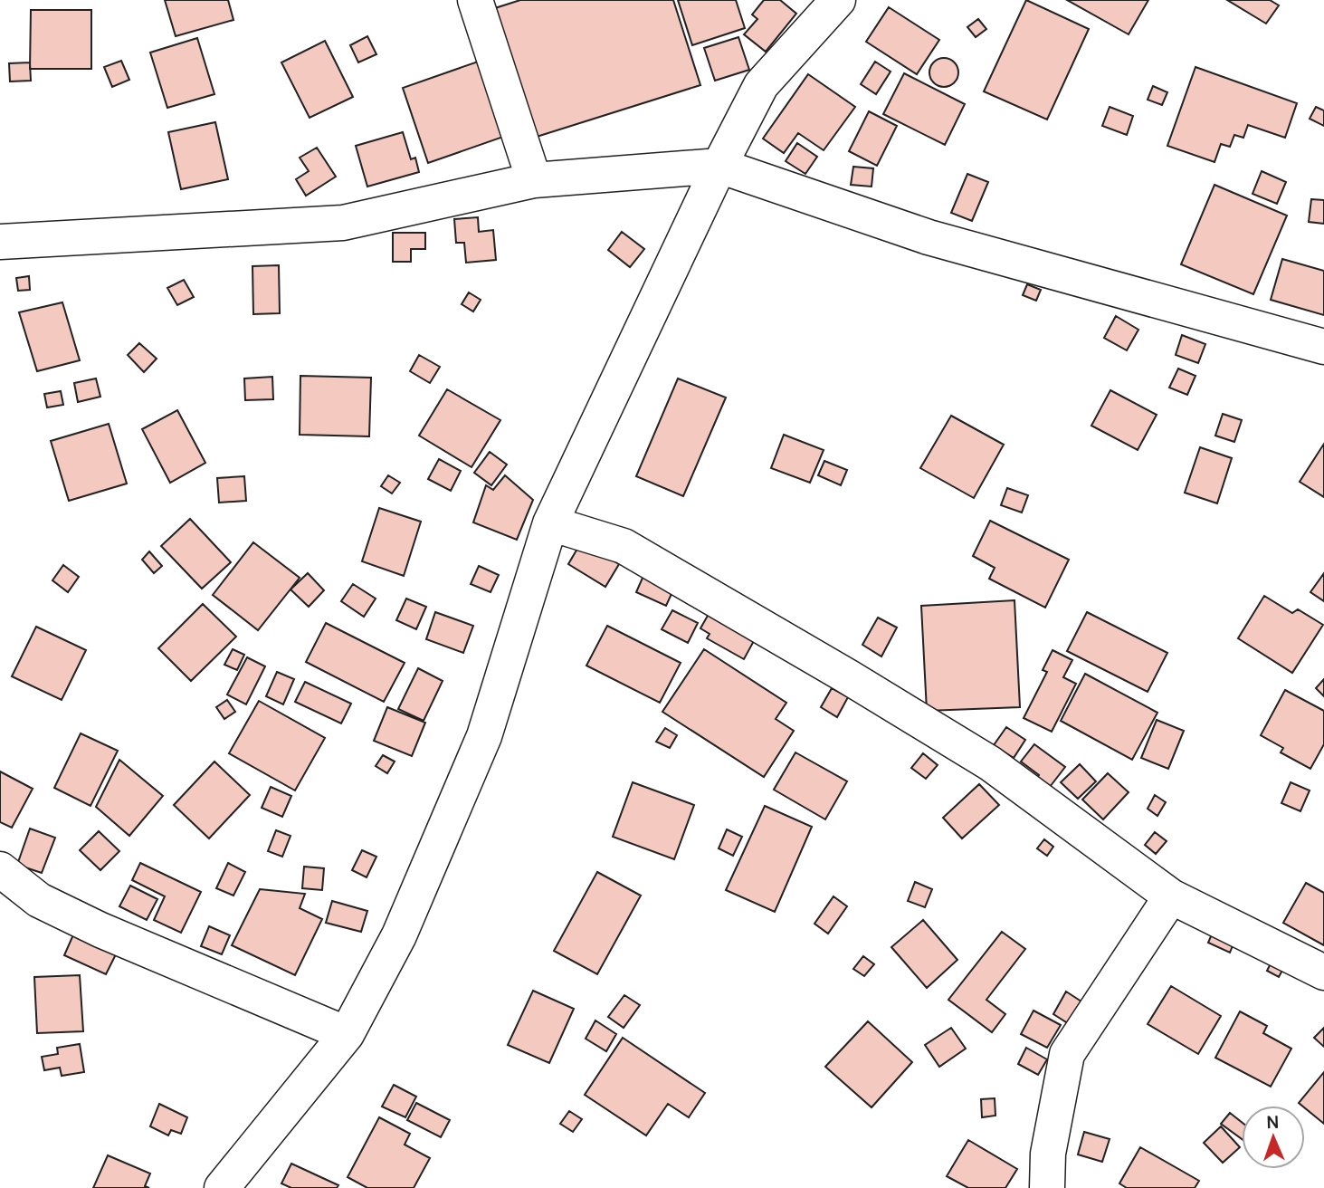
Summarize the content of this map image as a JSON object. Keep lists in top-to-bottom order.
{
  "north": "top"
}
